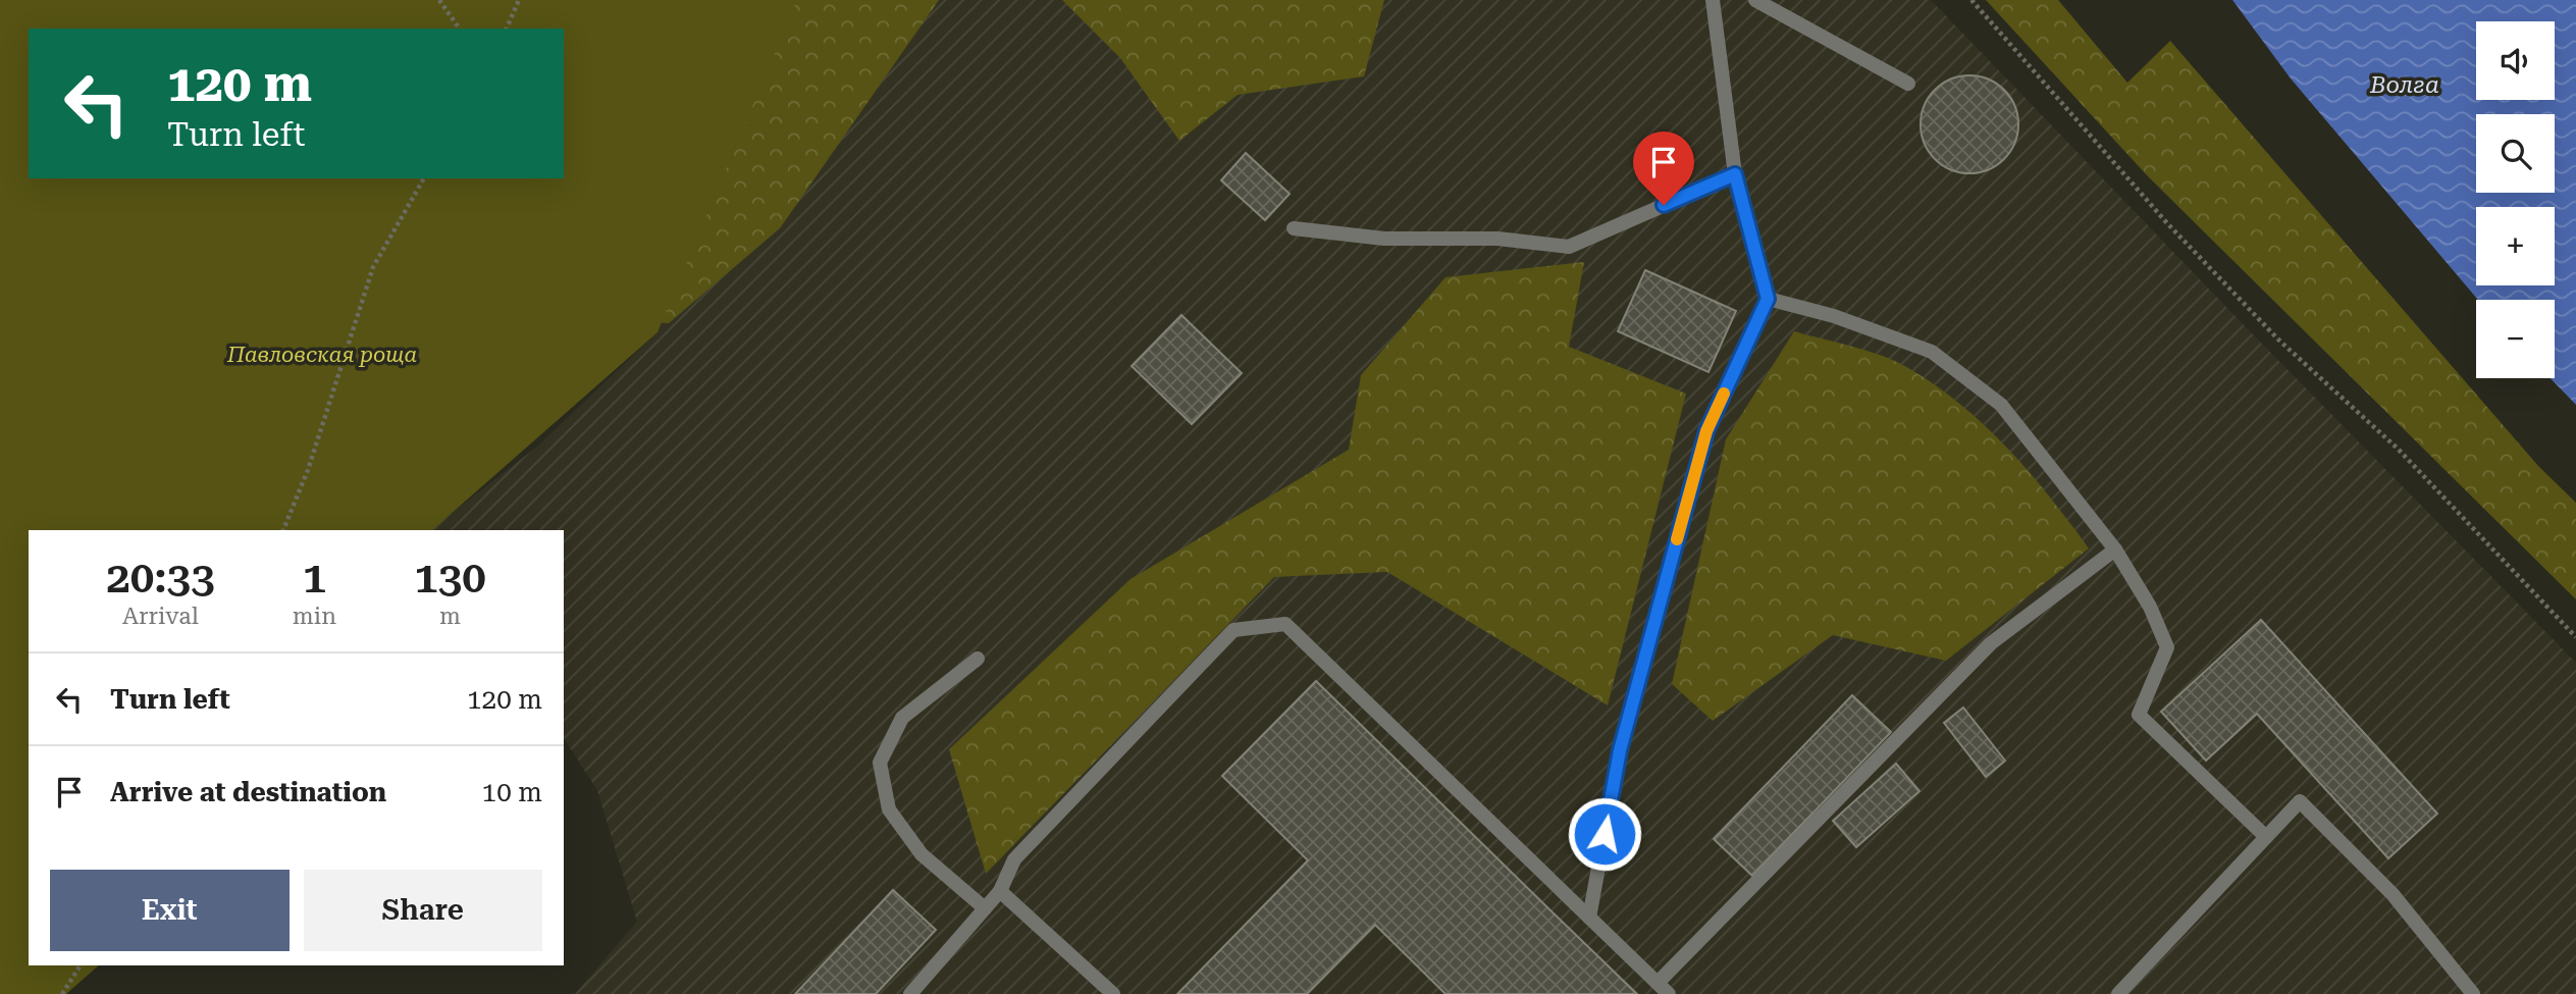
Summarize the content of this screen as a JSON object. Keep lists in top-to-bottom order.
{
  "water": ["Волга"],
  "parks": ["Павловская роща"],
  "page": {
    "map_buttons": ["+", "−"],
    "turn": ["120 m", "Turn left"],
    "eta": [
      "20:33",
      "Arrival",
      "1",
      "min",
      "130",
      "m"
    ],
    "list": [
      {
        "name": "Turn left",
        "value": "120 m"
      },
      {
        "name": "Arrive at destination",
        "value": "10 m"
      }
    ],
    "buttons": ["Exit", "Share"]
  }
}
